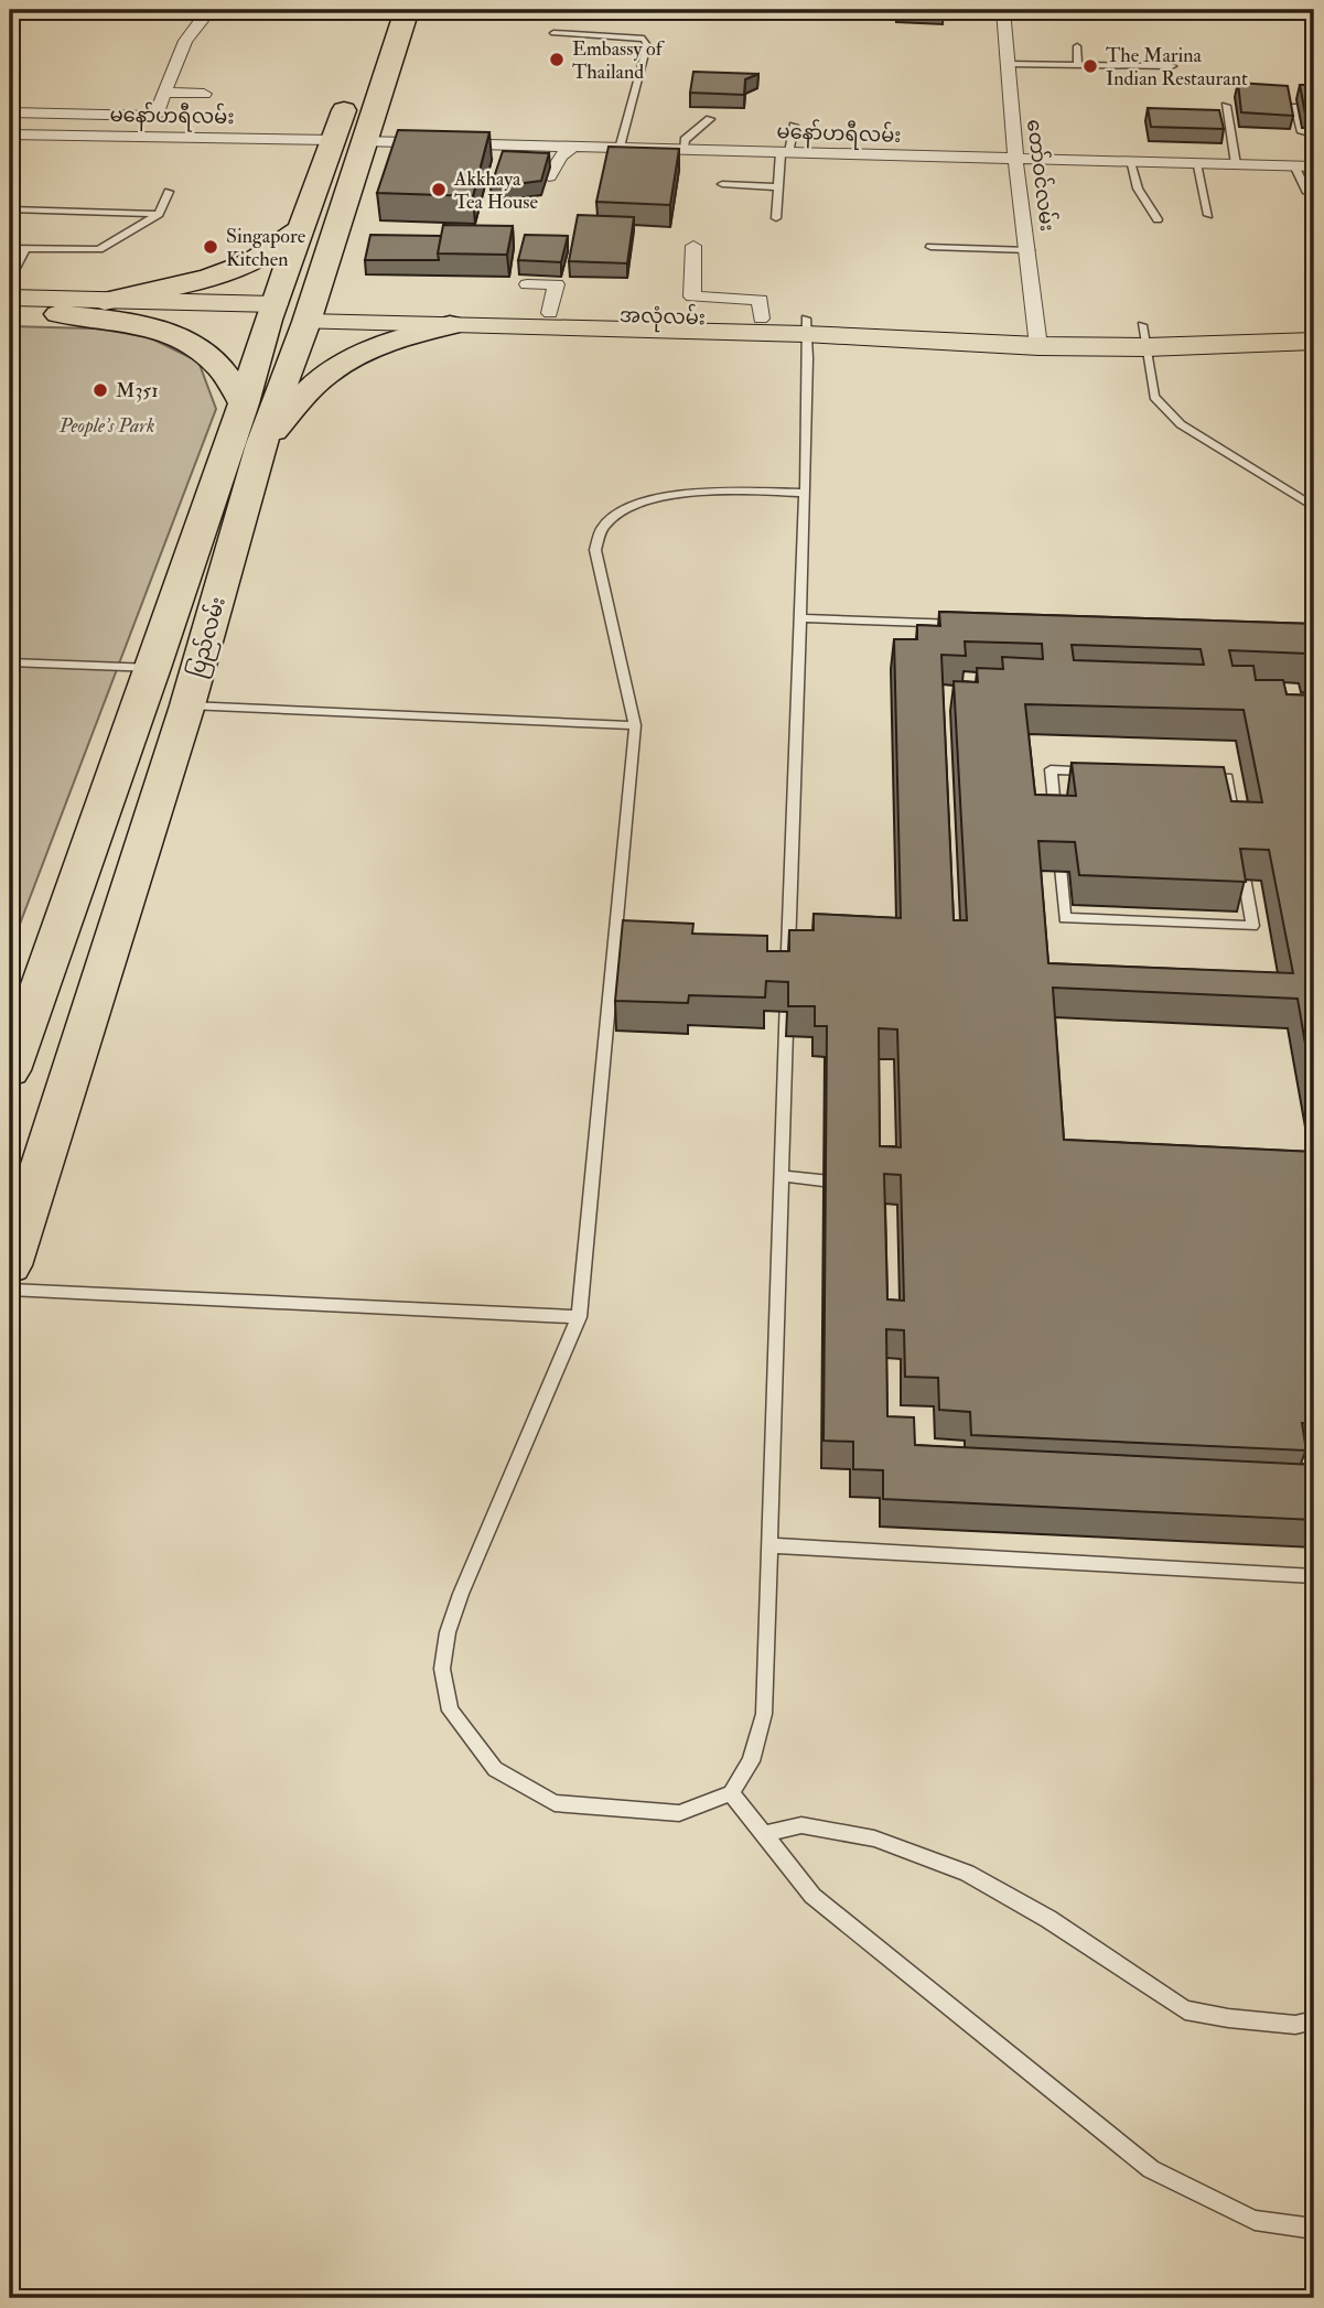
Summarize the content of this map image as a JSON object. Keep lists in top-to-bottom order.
{
  "streets": {
    "highway": ["အလုံလမ်း", "ပြည်လမ်း"],
    "street": ["မနော်ဟရီလမ်း", "တော်ဝင်လမ်း"]
  },
  "crossings": [
    ["မနော်ဟရီလမ်း", "တော်ဝင်လမ်း"],
    ["မနော်ဟရီလမ်း", "ပြည်လမ်း"],
    ["တော်ဝင်လမ်း", "အလုံလမ်း"],
    ["အလုံလမ်း", "ပြည်လမ်း"]
  ],
  "parks": ["People's Park"],
  "places": [
    "Embassy of Thailand",
    "The Marina Indian Restaurant",
    "Akkhaya Tea House",
    "Singapore Kitchen",
    "M351"
  ]
}
